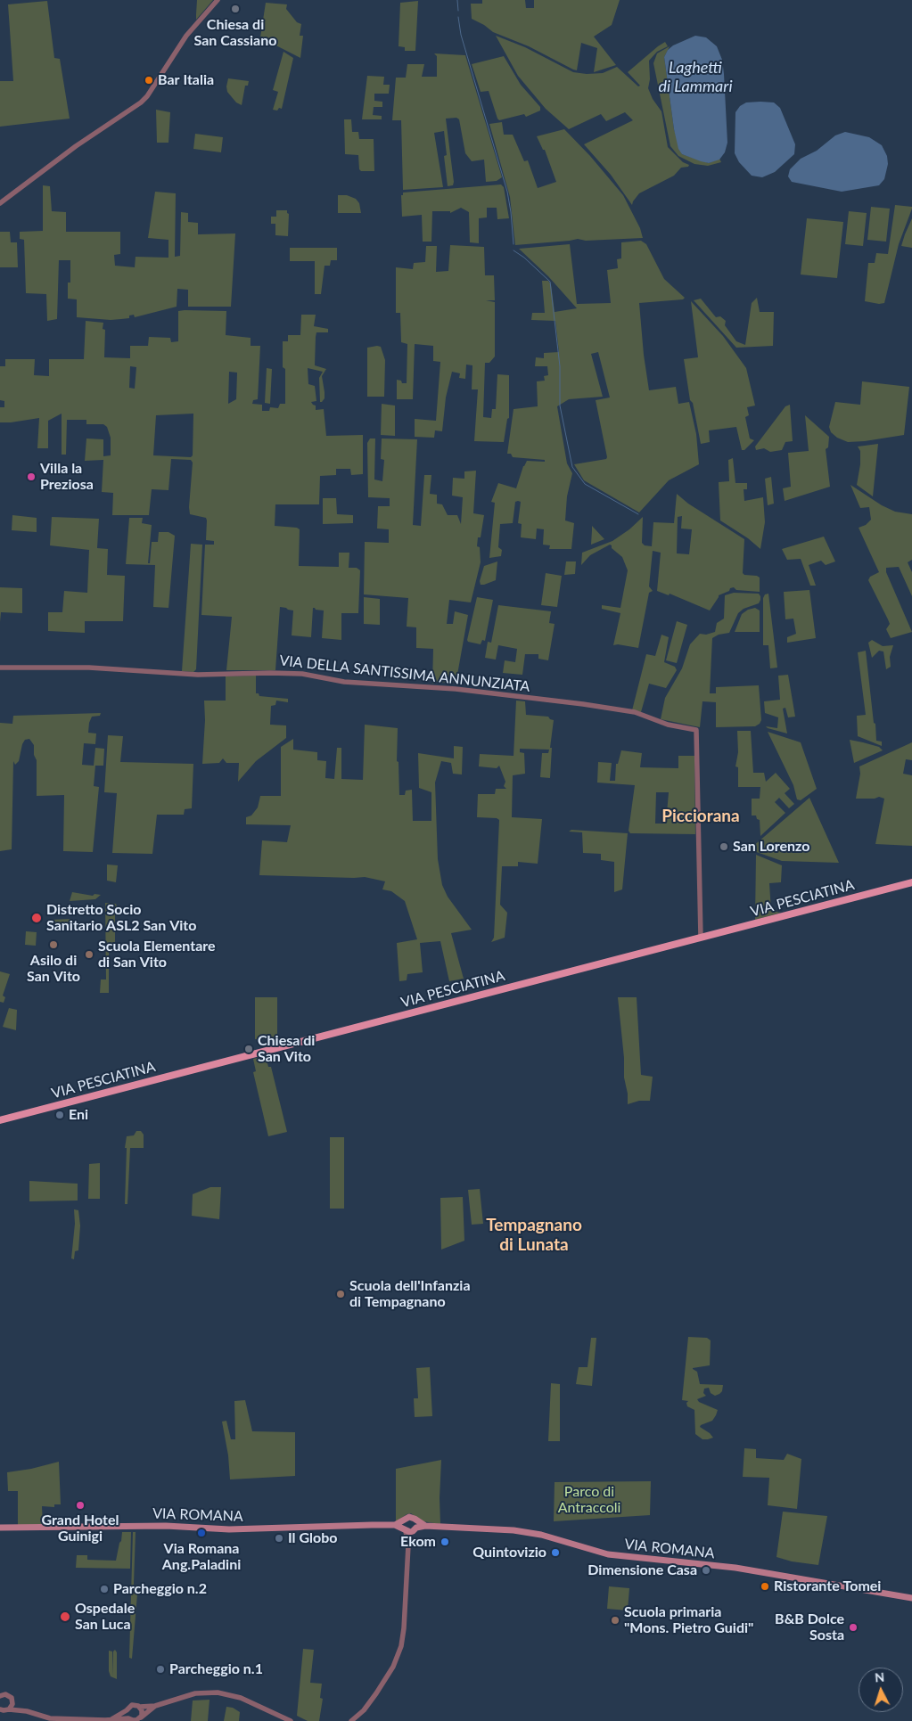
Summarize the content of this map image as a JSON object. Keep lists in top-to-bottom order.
{
  "streets": {
    "main road": ["VIA PESCIATINA", "VIA ROMANA"],
    "street": ["VIA DELLA SANTISSIMA ANNUNZIATA"]
  },
  "crossings": [
    ["VIA DELLA SANTISSIMA ANNUNZIATA", "VIA PESCIATINA"]
  ],
  "districts": ["Picciorana", "Tempagnano di Lunata"],
  "water": ["Laghetti di Lammari"],
  "parks": ["Parco di Antraccoli"],
  "places": [
    "Chiesa di San Cassiano",
    "Bar Italia",
    "Villa la Preziosa",
    "San Lorenzo",
    "Distretto Socio Sanitario ASL2 San Vito",
    "Asilo di San Vito",
    "Scuola Elementare di San Vito",
    "Chiesa di San Vito",
    "Eni",
    "Scuola dell'Infanzia di Tempagnano",
    "Grand Hotel Guinigi",
    "Via Romana Ang.Paladini",
    "Il Globo",
    "Ekom",
    "Quintovizio",
    "Dimensione Casa",
    "Ristorante Tomei",
    "Parcheggio n.2",
    "Ospedale San Luca",
    "Scuola primaria \"Mons. Pietro Guidi\"",
    "B&B Dolce Sosta",
    "Parcheggio n.1"
  ],
  "north": "top"
}
